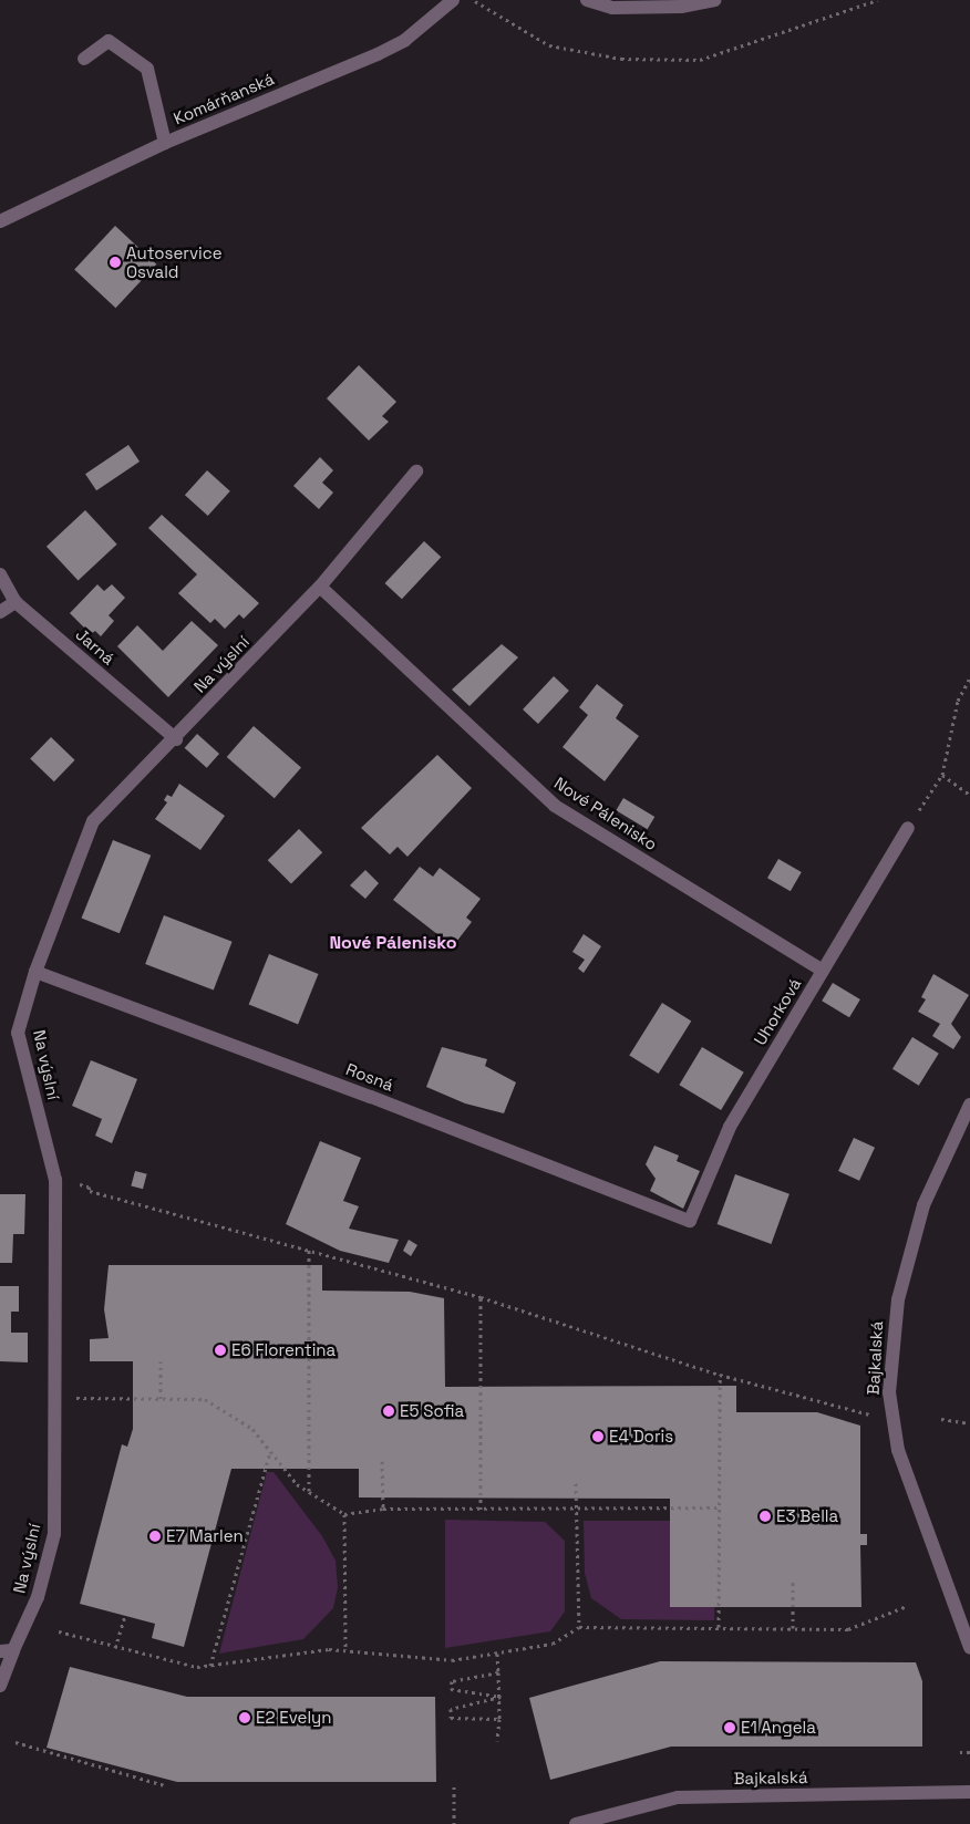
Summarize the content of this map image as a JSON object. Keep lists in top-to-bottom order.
{
  "streets": {
    "street": [
      "Komárňanská",
      "Jarná",
      "Na výslní",
      "Nové Pálenisko",
      "Uhorková",
      "Rosná",
      "Bajkalská"
    ]
  },
  "crossings": [
    ["Jarná", "Na výslní"],
    ["Na výslní", "Nové Pálenisko"],
    ["Na výslní", "Rosná"],
    ["Nové Pálenisko", "Uhorková"],
    ["Uhorková", "Rosná"]
  ],
  "districts": ["Nové Pálenisko"],
  "places": [
    "Autoservice Osvald",
    "E6 Florentina",
    "E5 Sofia",
    "E4 Doris",
    "E3 Bella",
    "E7 Marlen",
    "E2 Evelyn",
    "E1 Angela"
  ]
}
